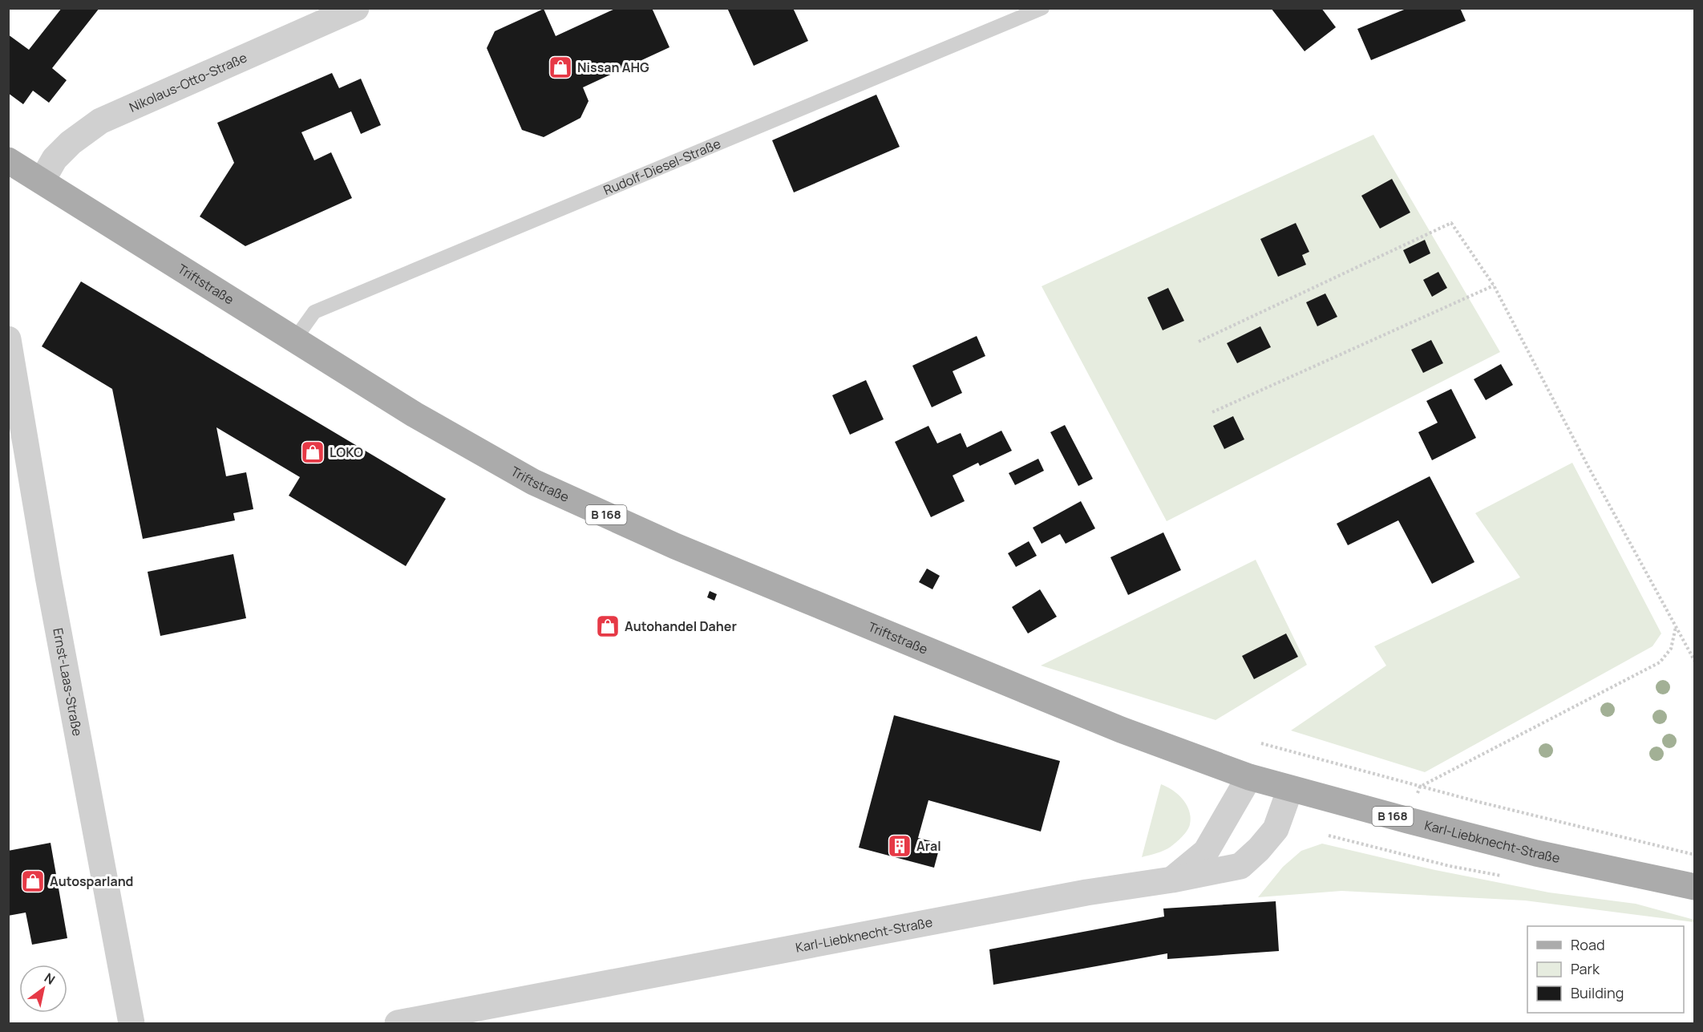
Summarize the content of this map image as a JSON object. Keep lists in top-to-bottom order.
{
  "streets": {
    "main road": ["Triftstraße", "B 168", "Karl-Liebknecht-Straße"],
    "street": ["Nikolaus-Otto-Straße", "Ernst-Laas-Straße"],
    "lane": ["Rudolf-Diesel-Straße"]
  },
  "crossings": [
    ["Nikolaus-Otto-Straße", "Triftstraße"],
    ["Rudolf-Diesel-Straße", "Triftstraße"],
    ["Triftstraße", "Karl-Liebknecht-Straße"]
  ],
  "places": {
    "shop": [
      "Nissan AHG",
      "LOKO",
      "Autohandel Daher",
      "Autosparland"
    ],
    "building": ["Aral"]
  },
  "legend": ["Road", "Park", "Building"],
  "north": "top right"
}
